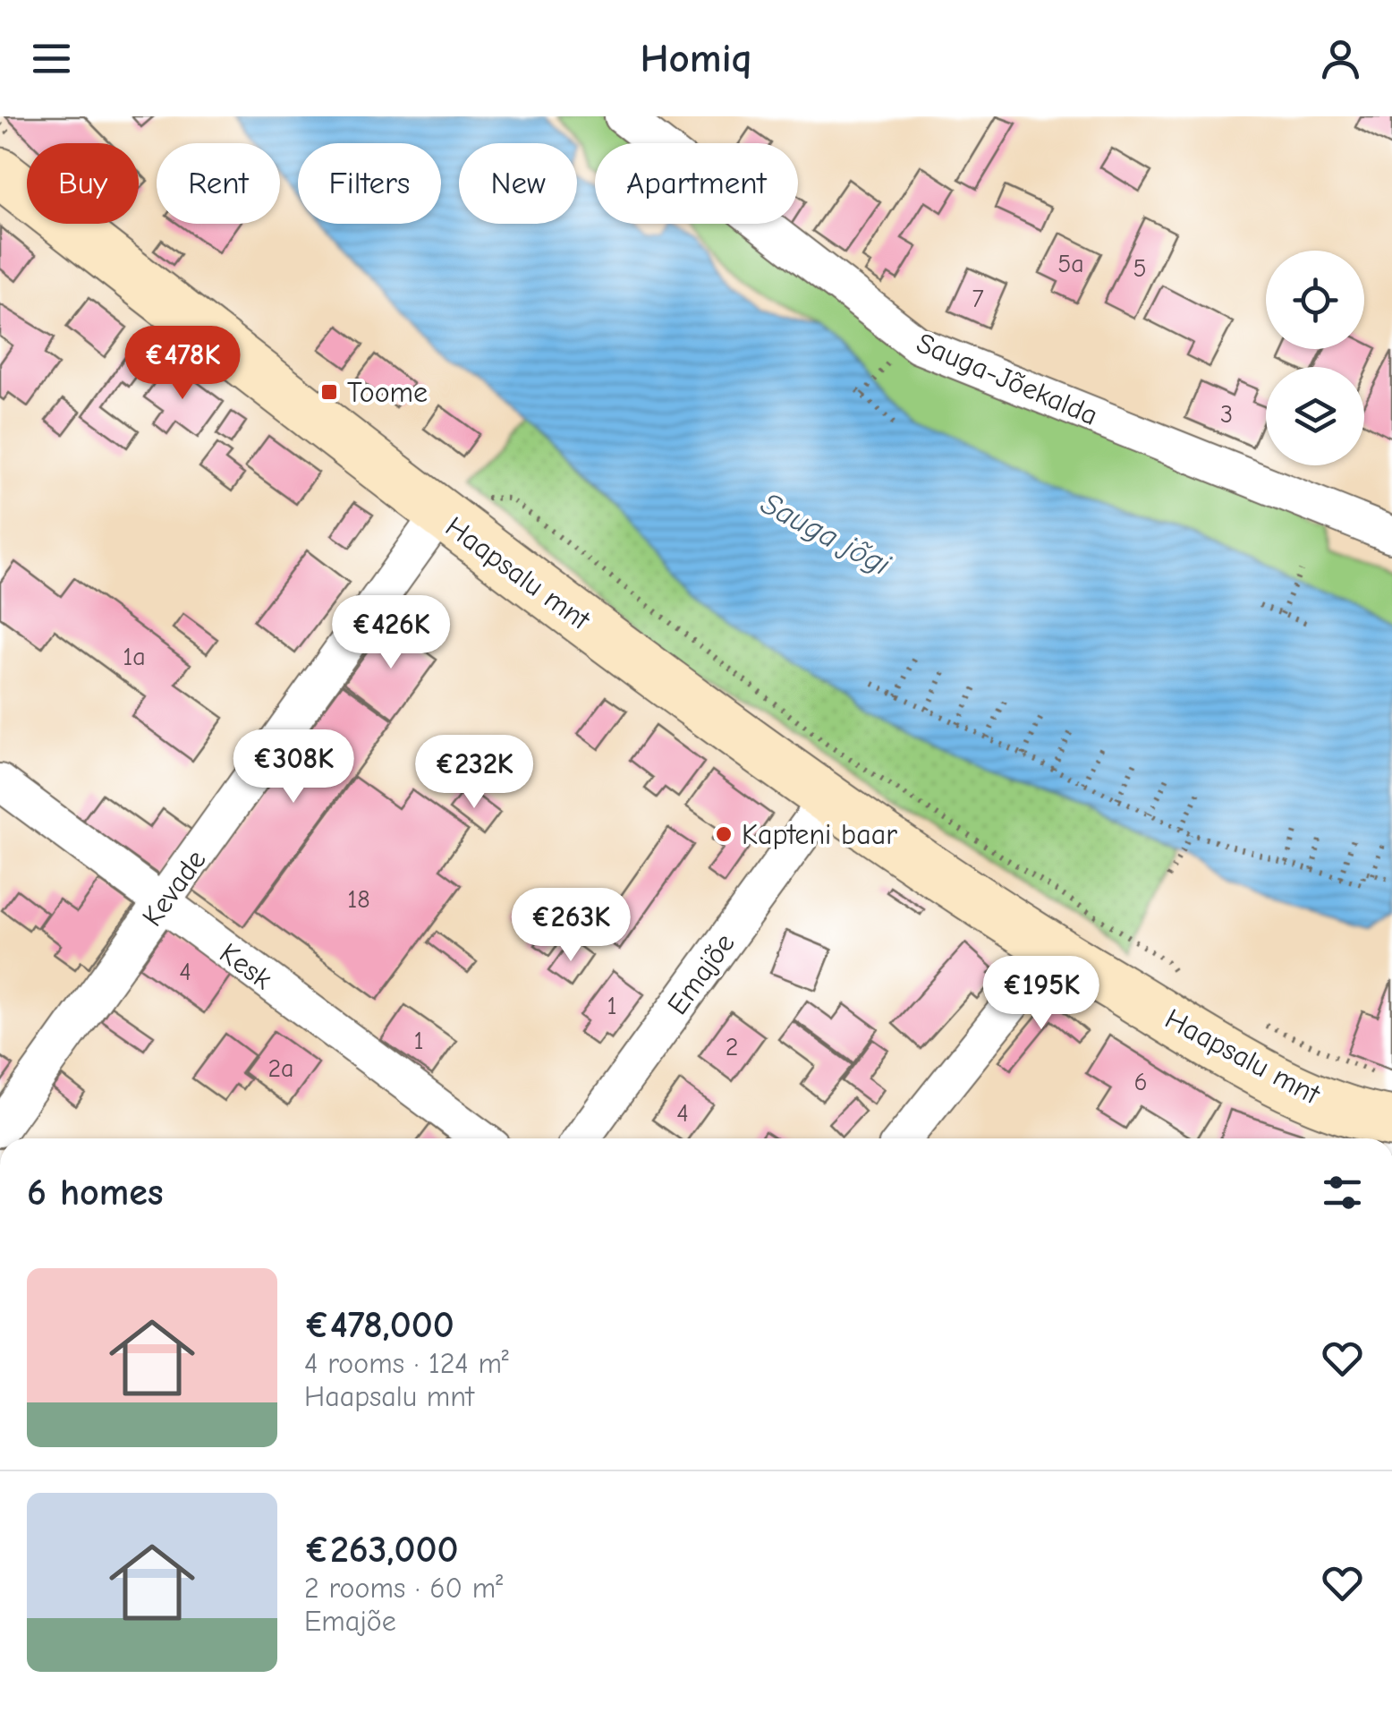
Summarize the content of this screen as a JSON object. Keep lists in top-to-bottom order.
{
  "streets": {
    "main road": ["Haapsalu mnt"],
    "street": [
      "Sauga-Jõekalda",
      "Kevade",
      "Kesk",
      "Emajõe"
    ]
  },
  "crossings": [
    ["Haapsalu mnt", "Kevade"],
    ["Haapsalu mnt", "Emajõe"],
    ["Kevade", "Kesk"]
  ],
  "water": ["Sauga jõgi"],
  "places": {
    "transit": ["Toome"],
    "other": ["Kapteni baar"]
  },
  "house_numbers": [
    "5a",
    "5",
    "7",
    "3",
    "1a",
    "18",
    "4",
    "1",
    "1",
    "2",
    "2a",
    "6",
    "4"
  ],
  "page": {
    "header": "Homiq",
    "chip": [
      "Buy",
      "Rent",
      "Filters",
      "New",
      "Apartment"
    ],
    "price": [
      "€478K",
      "€426K",
      "€308K",
      "€232K",
      "€263K",
      "€195K"
    ],
    "heading": "6 homes",
    "list": [
      {
        "name": "€478,000",
        "note": "4 rooms · 124 m² · Haapsalu mnt"
      },
      {
        "name": "€263,000",
        "note": "2 rooms · 60 m² · Emajõe"
      }
    ]
  }
}
